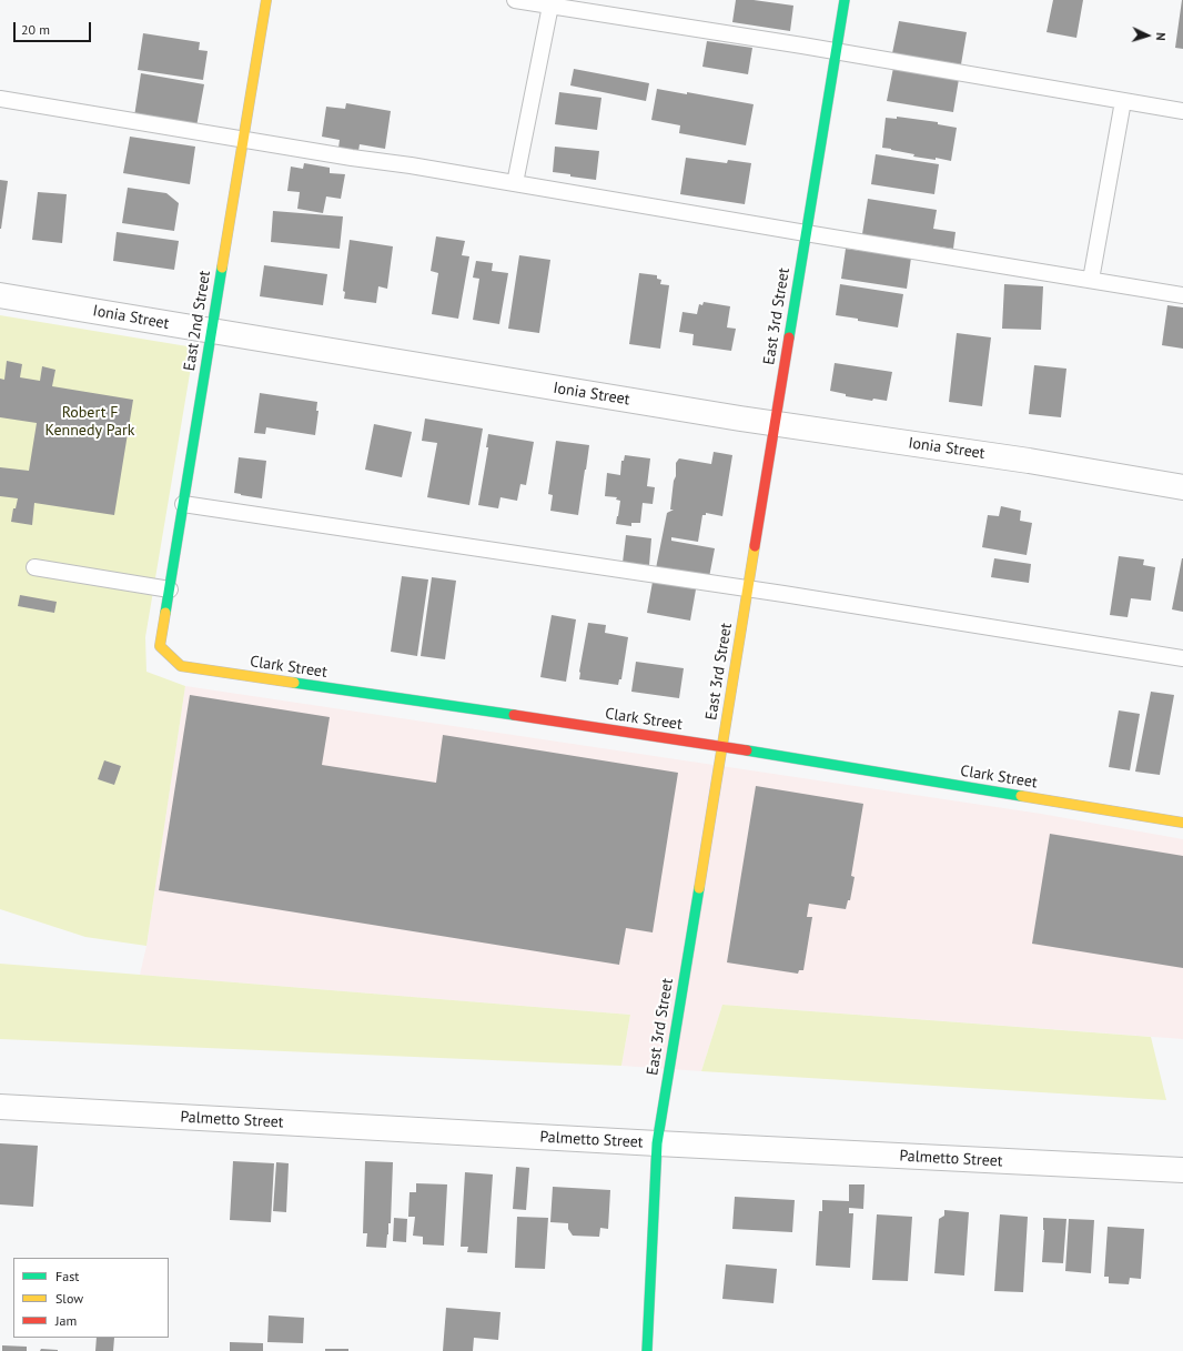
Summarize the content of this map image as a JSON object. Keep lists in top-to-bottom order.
{
  "streets": {
    "street": [
      "East 3rd Street",
      "Ionia Street",
      "East 2nd Street",
      "Clark Street",
      "Palmetto Street"
    ]
  },
  "crossings": [
    ["East 3rd Street", "Ionia Street"],
    ["East 3rd Street", "Clark Street"],
    ["East 3rd Street", "Palmetto Street"],
    ["Ionia Street", "East 2nd Street"],
    ["East 2nd Street", "Clark Street"]
  ],
  "parks": ["Robert F Kennedy Park"],
  "legend": ["Fast", "Slow", "Jam"],
  "scale_bar": "20 m",
  "north": "right"
}
